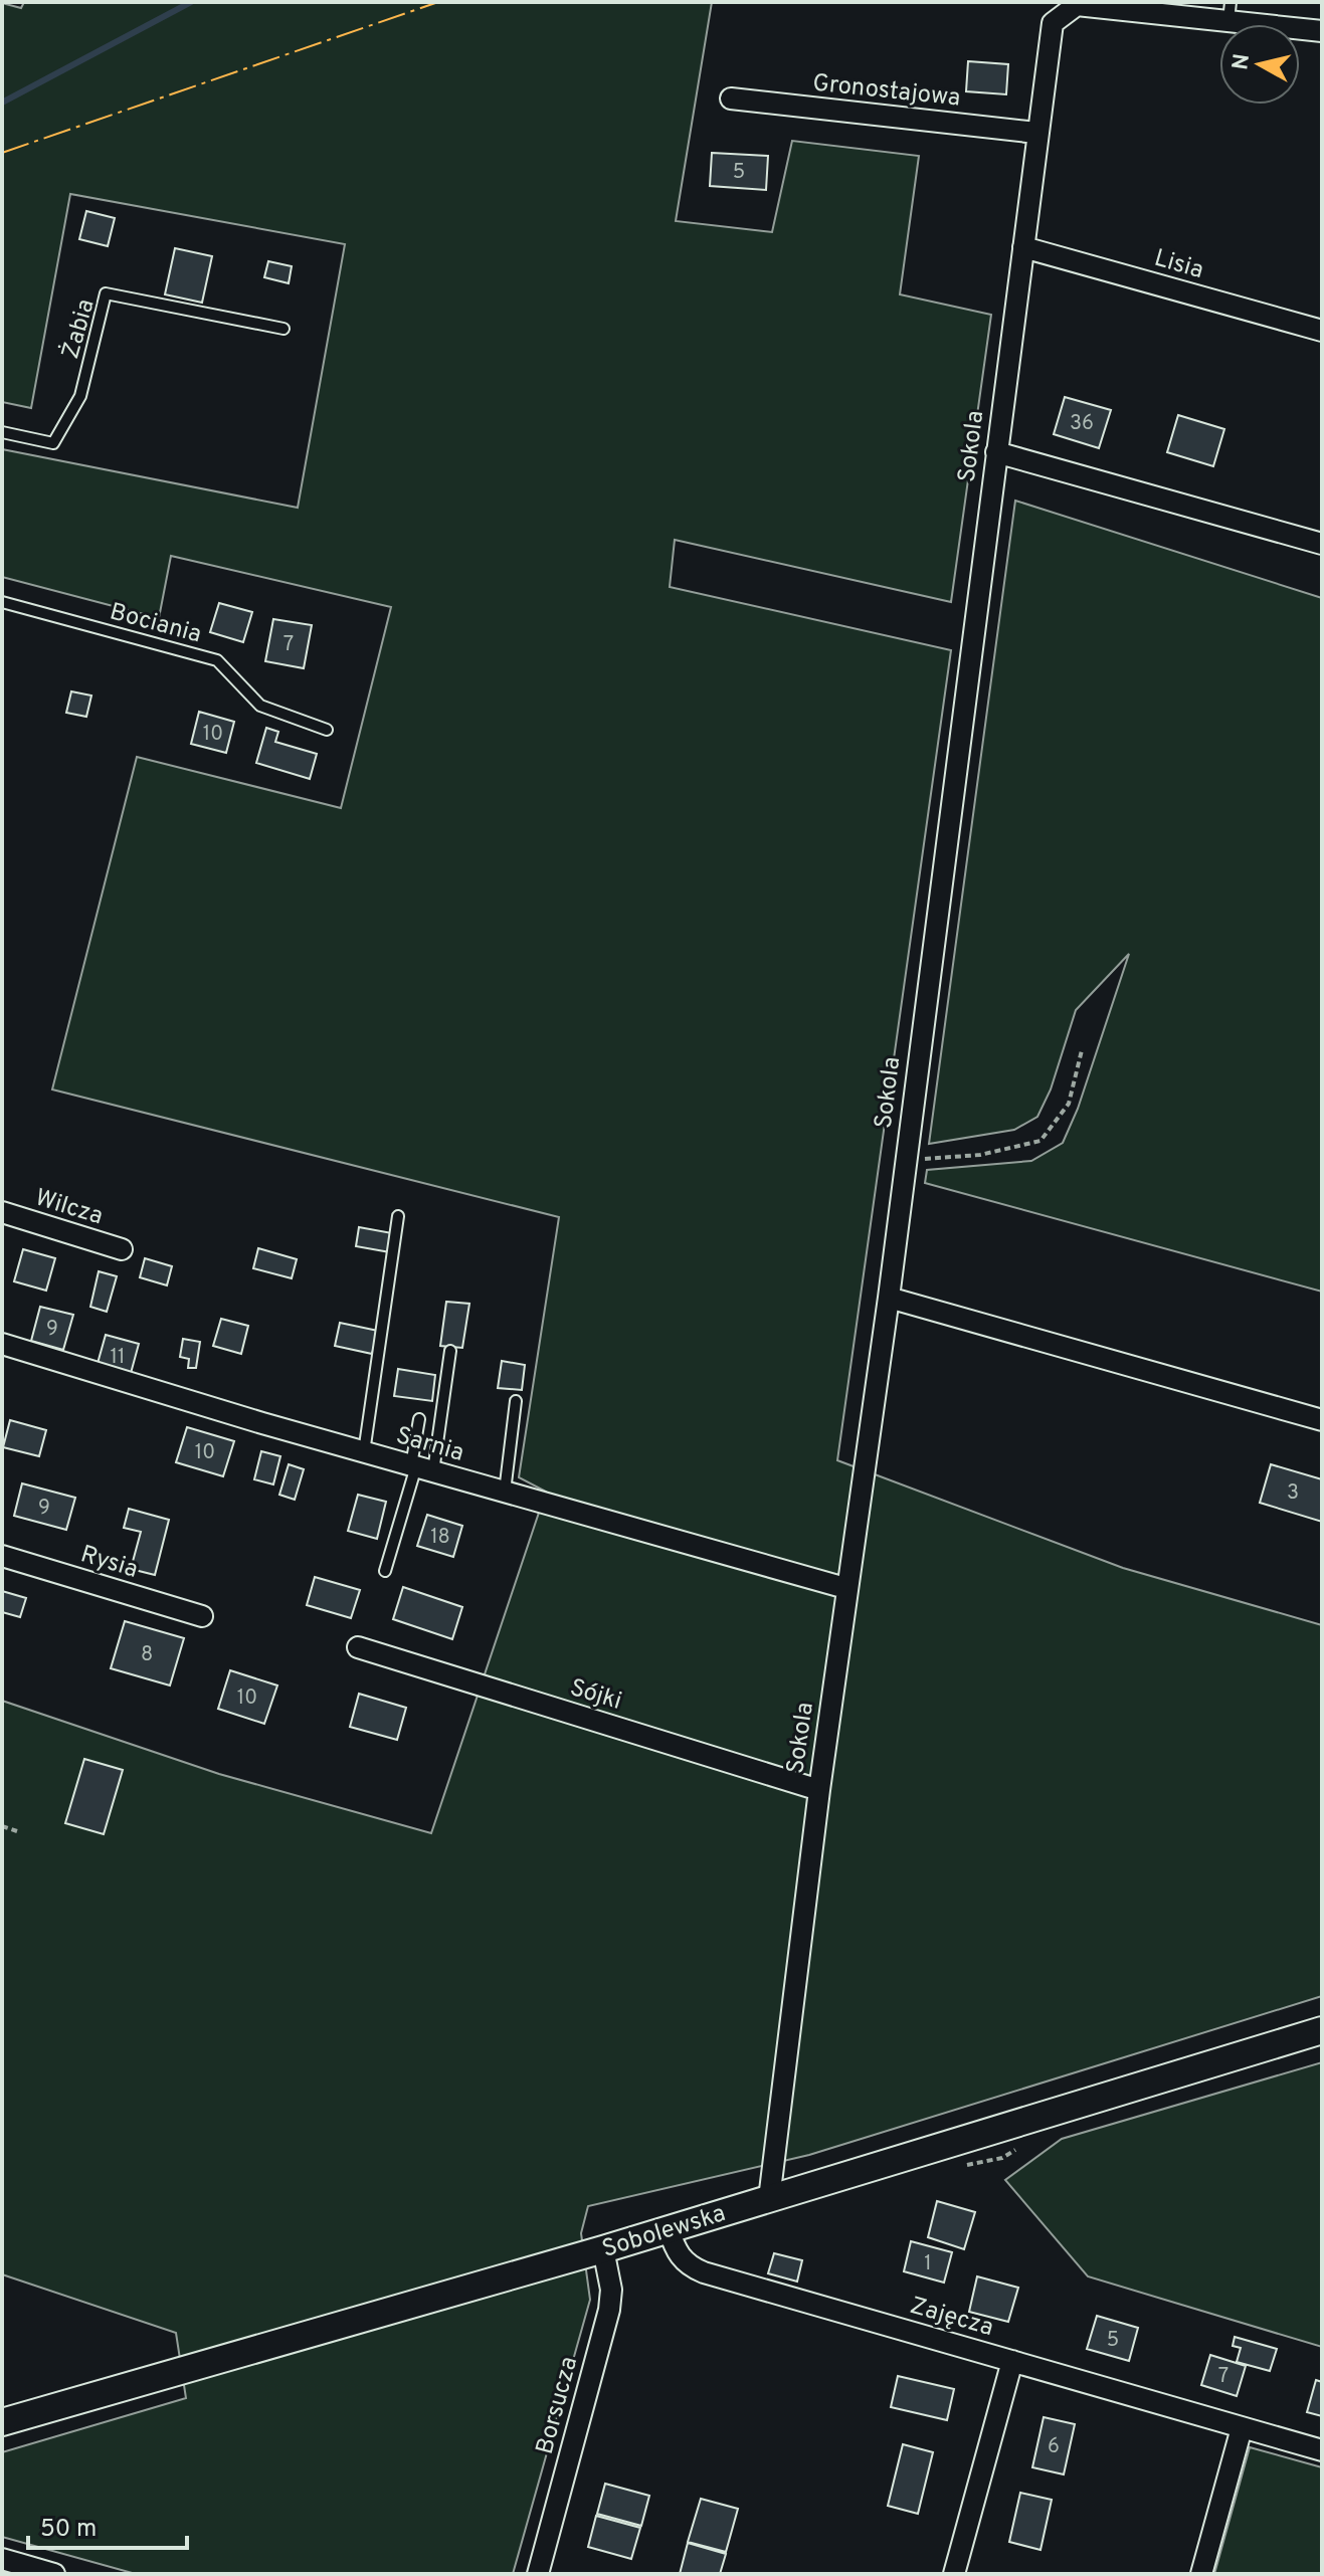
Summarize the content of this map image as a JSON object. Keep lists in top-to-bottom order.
{
  "streets": {
    "street": [
      "Gronostajowa",
      "Lisia",
      "Sokola",
      "Wilcza",
      "Sarnia",
      "Rysia",
      "Sójki",
      "Sobolewska",
      "Zajęcza",
      "Borsucza"
    ],
    "lane": ["Żabia", "Bociania"]
  },
  "crossings": [
    ["Gronostajowa", "Sokola"],
    ["Lisia", "Sokola"],
    ["Sokola", "Sarnia"],
    ["Sokola", "Sójki"],
    ["Sokola", "Sobolewska"],
    ["Sobolewska", "Zajęcza"],
    ["Sobolewska", "Borsucza"]
  ],
  "house_numbers": [
    "5",
    "36",
    "7",
    "10",
    "9",
    "11",
    "10",
    "3",
    "9",
    "18",
    "8",
    "10",
    "1",
    "5",
    "7",
    "6"
  ],
  "scale_bar": "50 m",
  "north": "left"
}
